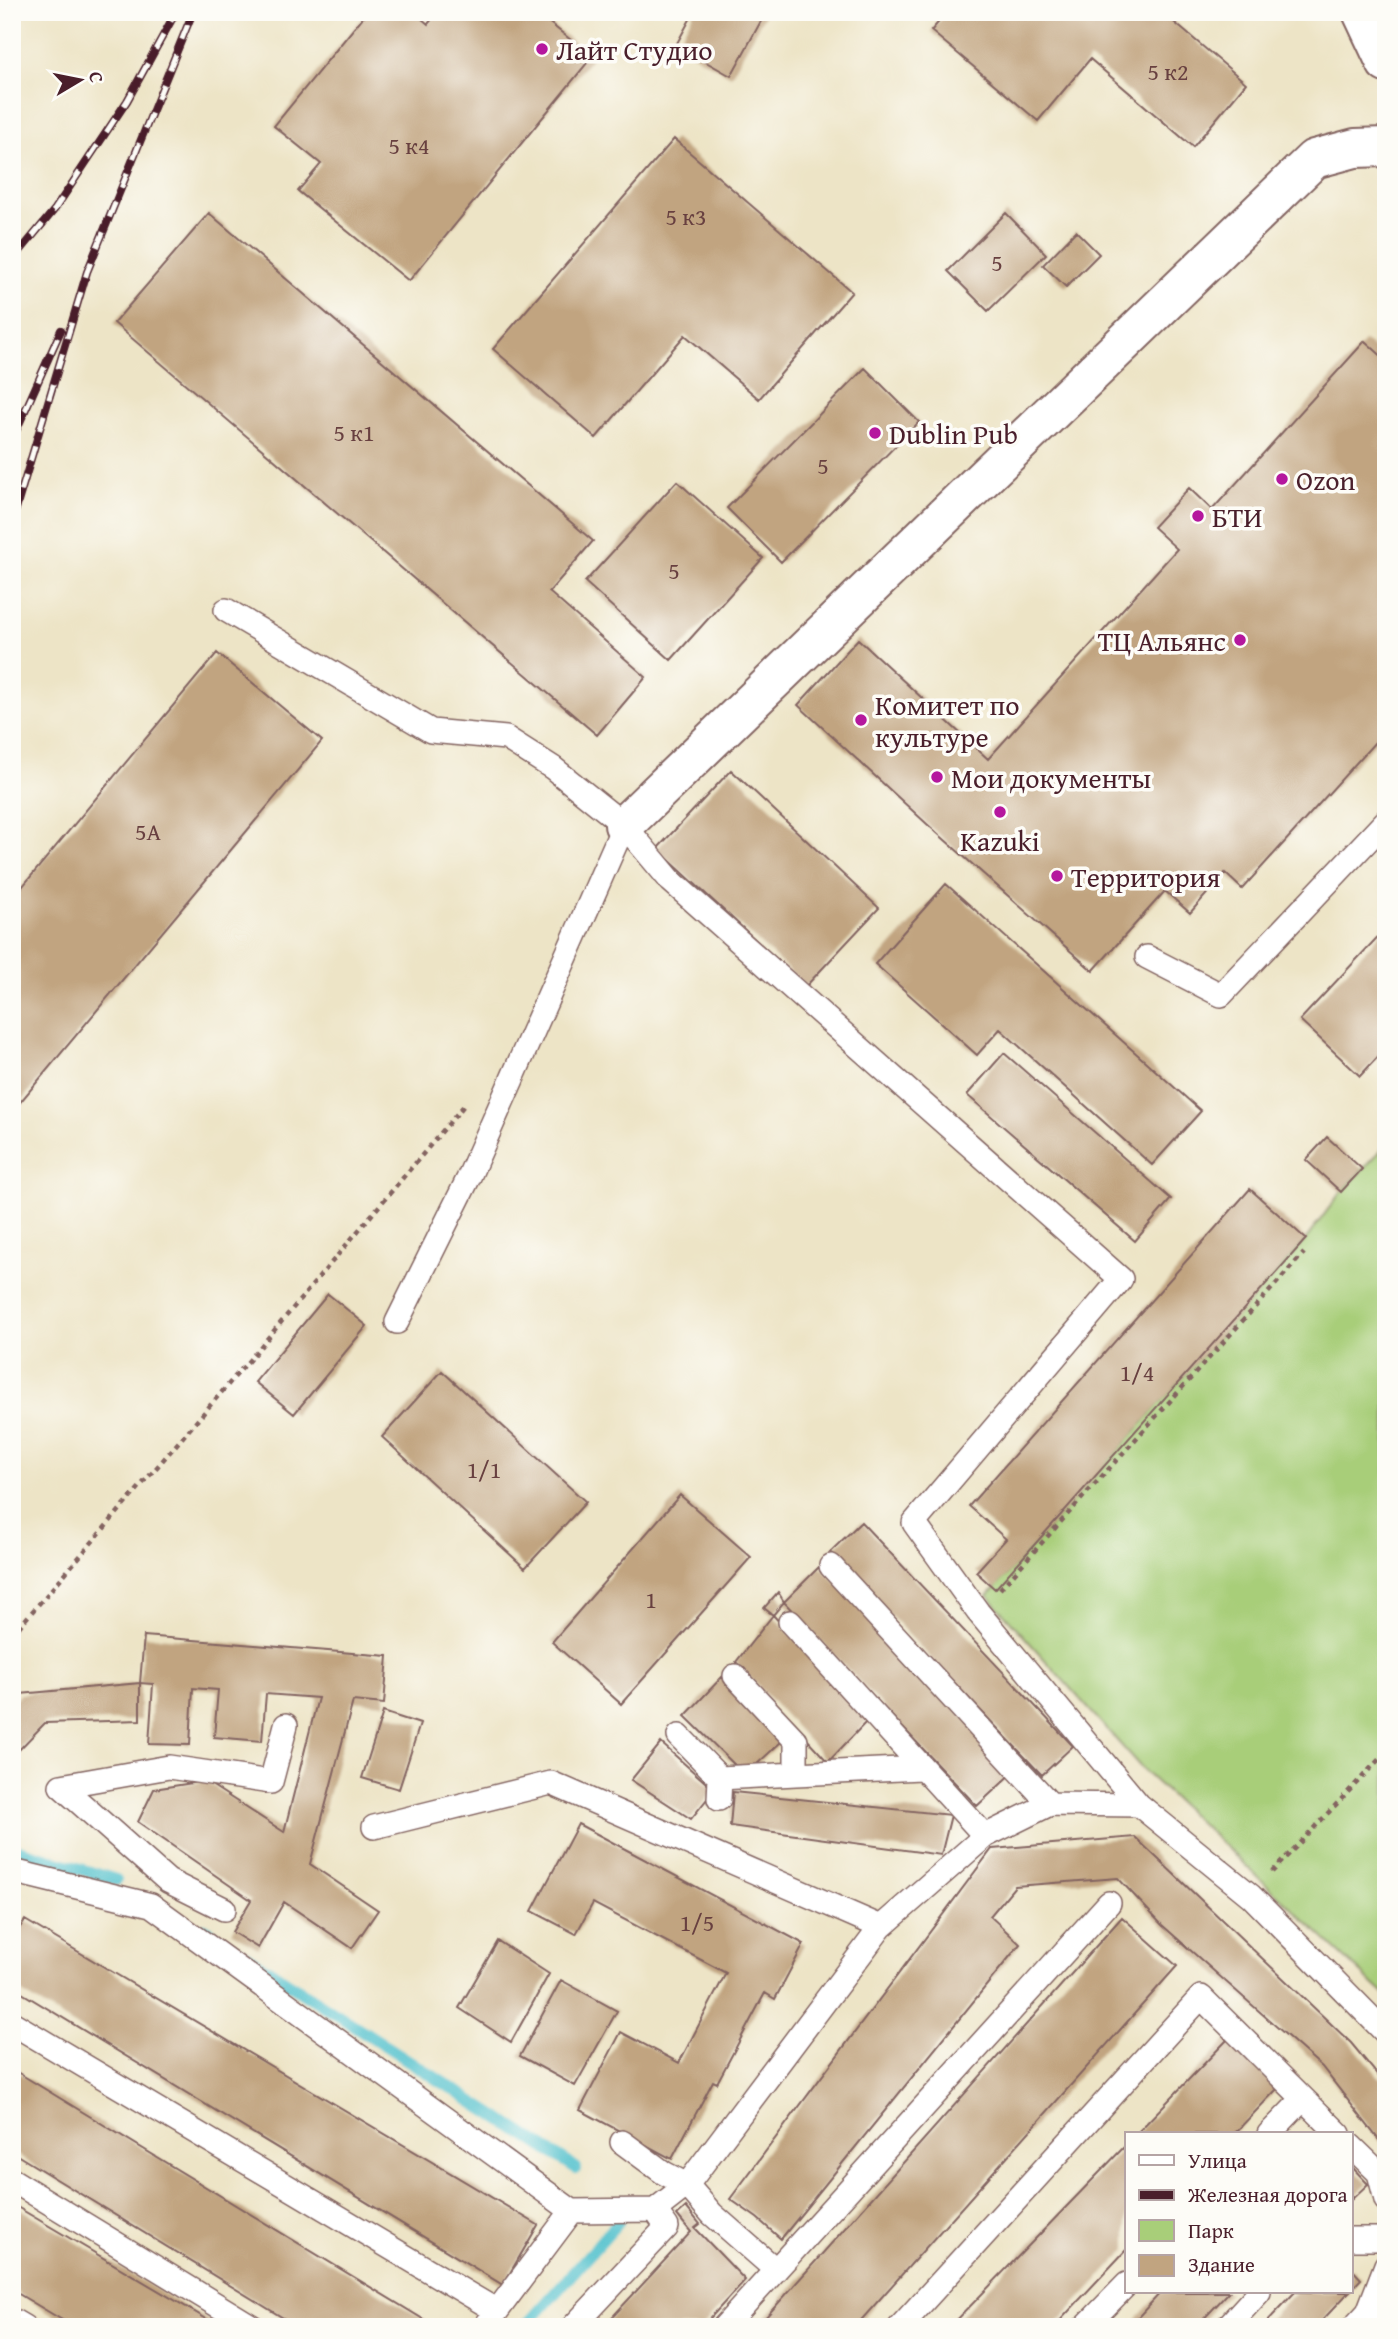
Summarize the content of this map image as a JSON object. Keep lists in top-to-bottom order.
{
  "places": [
    "Лайт Студио",
    "Dublin Pub",
    "Ozon",
    "БТИ",
    "ТЦ Альянс",
    "Комитет по культуре",
    "Мои документы",
    "Kazuki",
    "Территория"
  ],
  "house_numbers": [
    "5 к2",
    "5 к4",
    "5 к3",
    "5",
    "5 к1",
    "5",
    "5",
    "5А",
    "1/4",
    "1/1",
    "1",
    "1/5"
  ],
  "legend": [
    "Улица",
    "Железная дорога",
    "Парк",
    "Здание"
  ],
  "north": "right"
}
